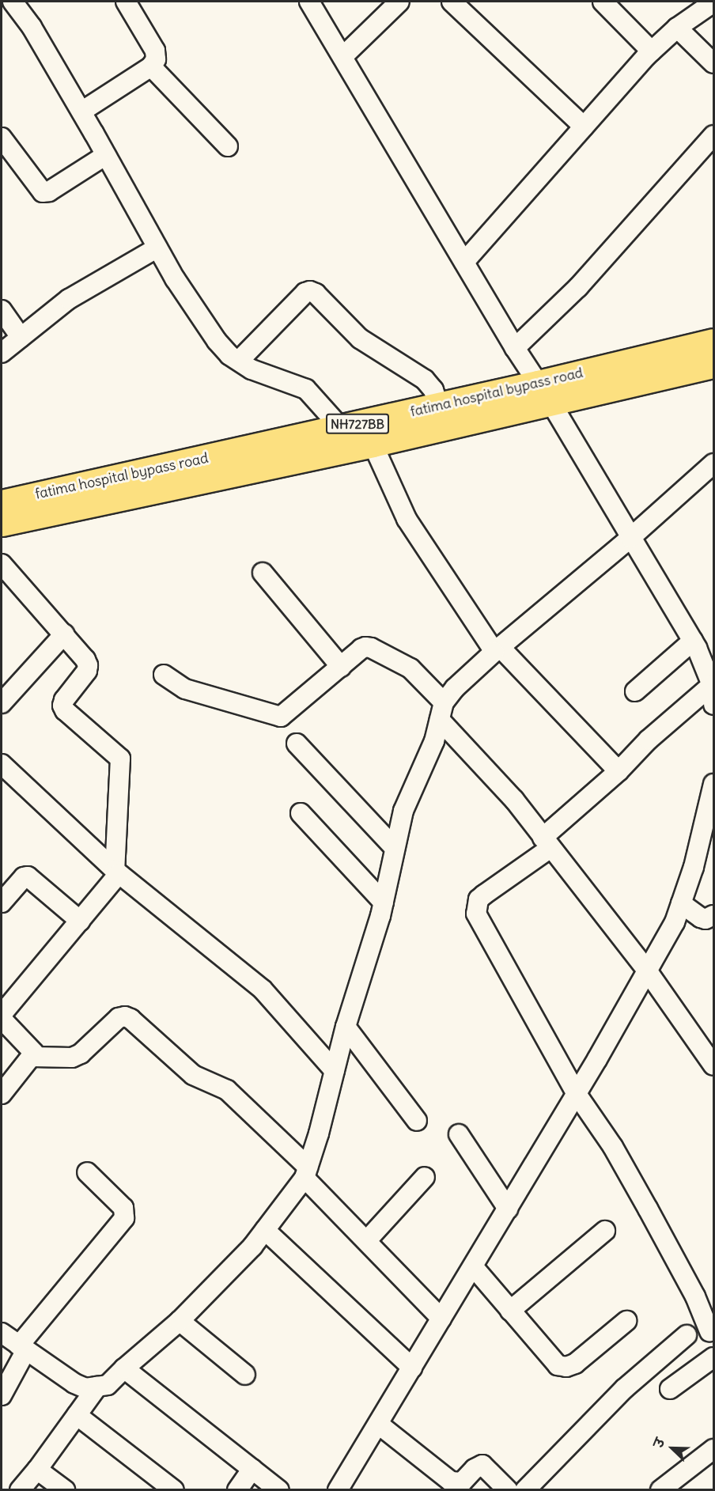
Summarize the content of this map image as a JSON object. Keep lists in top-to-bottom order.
{
  "streets": {
    "highway": ["fatima hospital bypass road", "NH727BB"]
  },
  "north": "top left"
}
